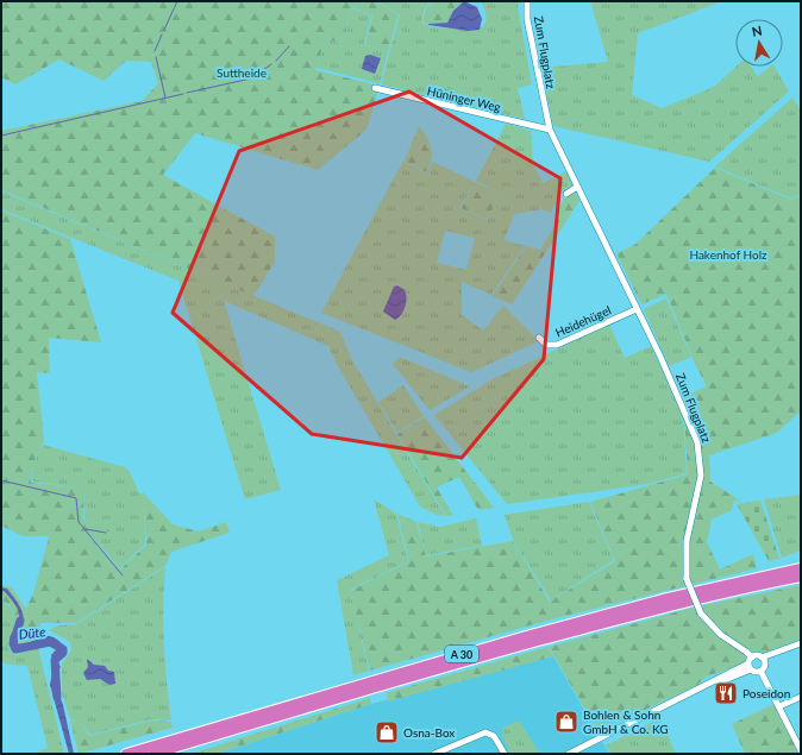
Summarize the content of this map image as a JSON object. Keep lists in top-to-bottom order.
{
  "streets": {
    "highway": ["A 30"],
    "street": ["Zum Flugplatz", "Hüninger Weg", "Heidehügel"]
  },
  "crossings": [
    ["Zum Flugplatz", "Hüninger Weg"],
    ["Zum Flugplatz", "Heidehügel"]
  ],
  "water": ["Düte"],
  "parks": ["Suttheide", "Hakenhof Holz"],
  "places": {
    "restaurant": ["Poseidon"],
    "shop": ["Bohlen & Sohn GmbH & Co. KG", "Osna-Box"]
  },
  "north": "top"
}
